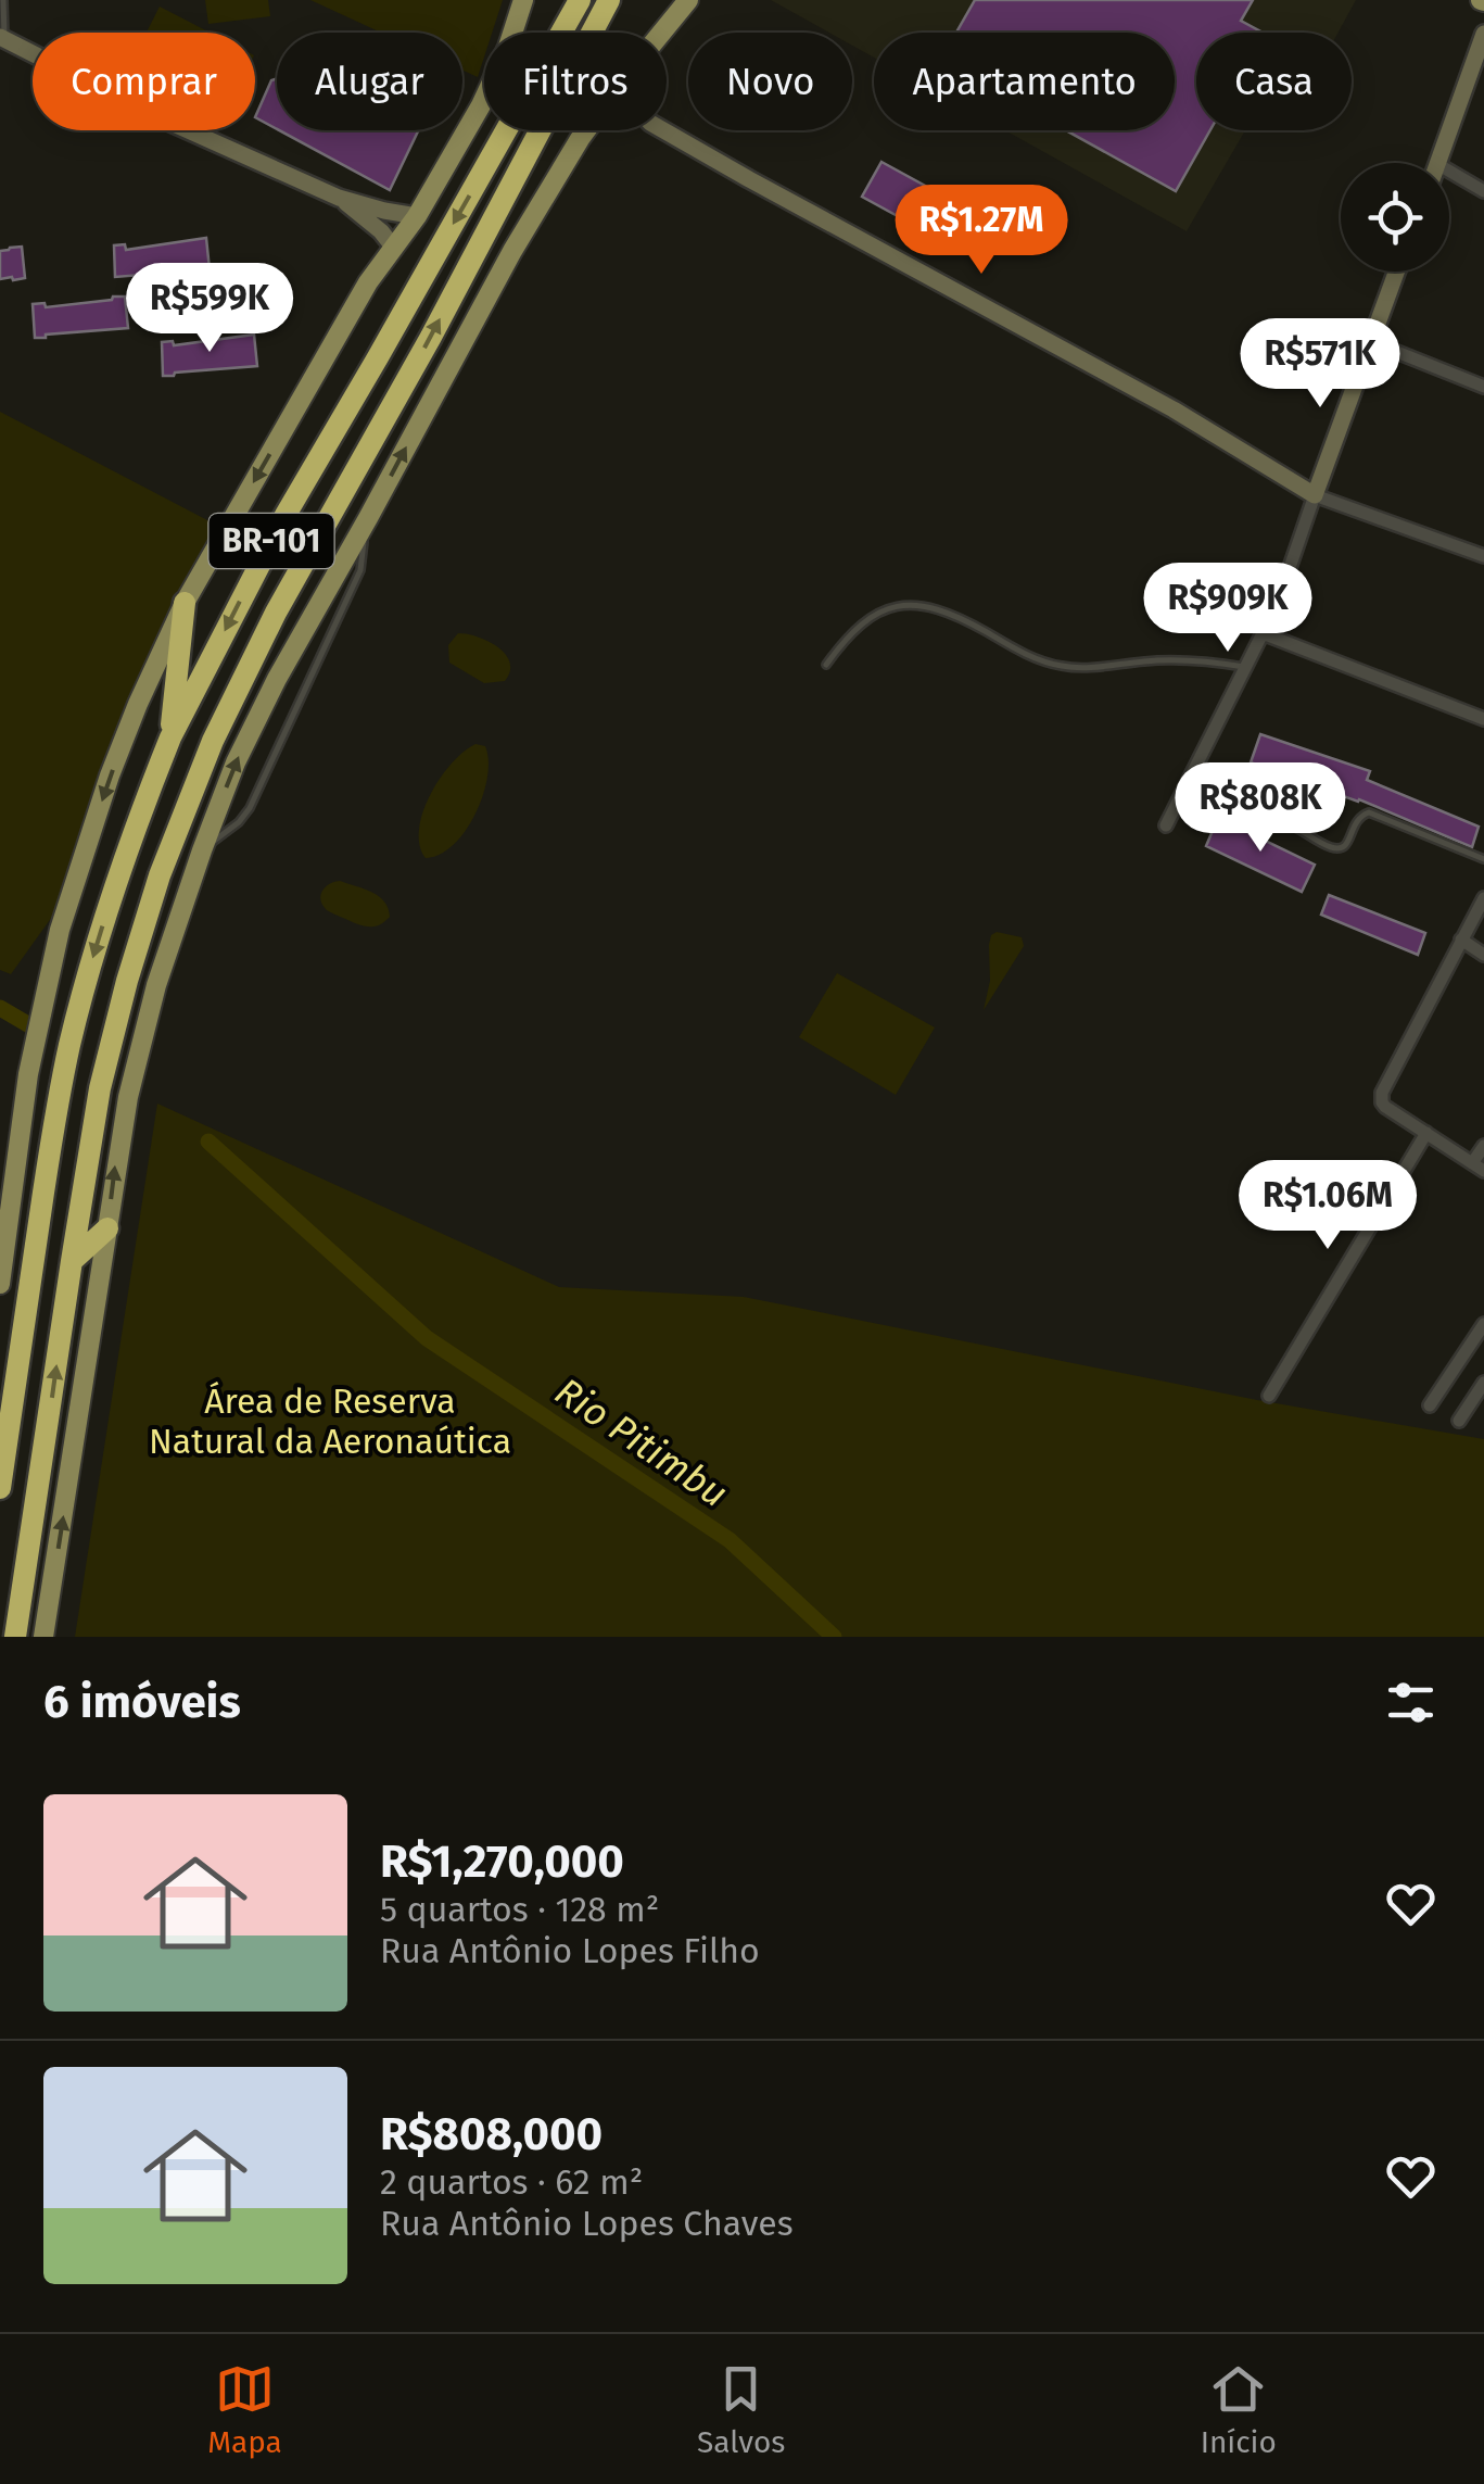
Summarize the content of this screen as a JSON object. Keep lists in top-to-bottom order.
{
  "streets": {
    "highway": ["BR-101"]
  },
  "water": ["Rio Pitimbu"],
  "parks": ["Área de Reserva Natural da Aeronaútica"],
  "page": {
    "chip": [
      "Comprar",
      "Alugar",
      "Filtros",
      "Novo",
      "Apartamento",
      "Casa"
    ],
    "price": [
      "R$1.27M",
      "R$599K",
      "R$571K",
      "R$909K",
      "R$808K",
      "R$1.06M"
    ],
    "heading": "6 imóveis",
    "list": [
      {
        "name": "R$1,270,000",
        "note": "5 quartos · 128 m² · Rua Antônio Lopes Filho"
      },
      {
        "name": "R$808,000",
        "note": "2 quartos · 62 m² · Rua Antônio Lopes Chaves"
      }
    ],
    "tabs": ["Mapa", "Salvos", "Início"]
  }
}
